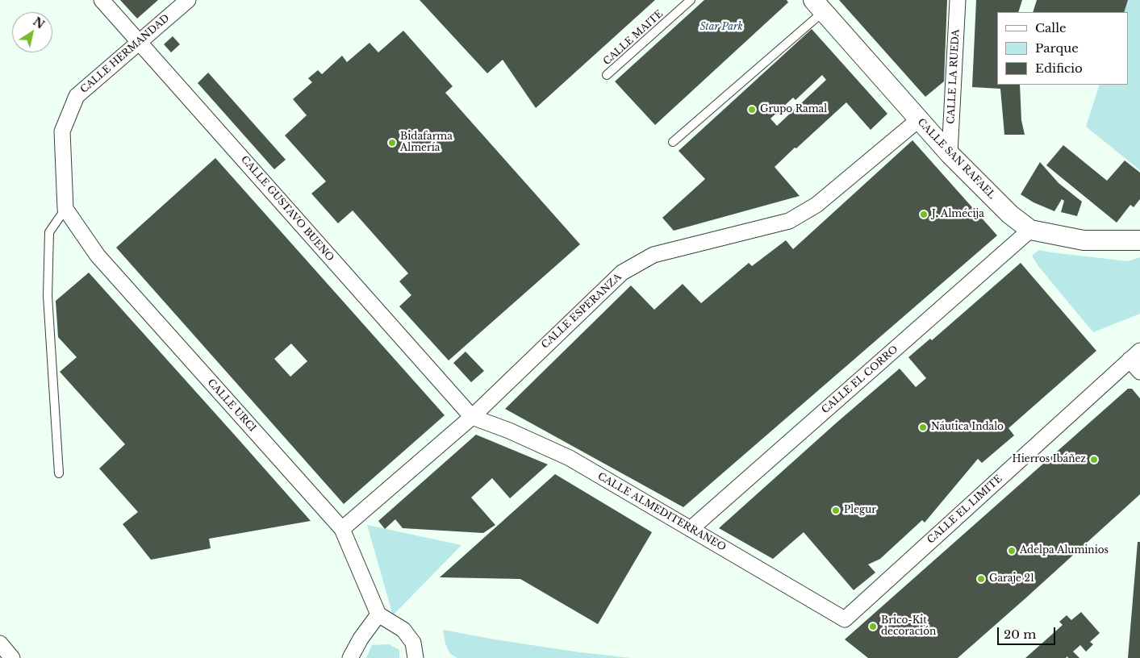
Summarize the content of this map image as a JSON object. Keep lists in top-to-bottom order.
{
  "streets": {
    "street": [
      "CALLE HERMANDAD",
      "CALLE LA RUEDA",
      "CALLE SAN RAFAEL",
      "CALLE GUSTAVO BUENO",
      "CALLE ESPERANZA",
      "CALLE EL CORRO",
      "CALLE URCI",
      "CALLE EL LIMITE",
      "CALLE ALMEDITERRANEO"
    ],
    "lane": ["CALLE MAITE"]
  },
  "crossings": [
    ["CALLE HERMANDAD", "CALLE GUSTAVO BUENO"],
    ["CALLE HERMANDAD", "CALLE URCI"],
    ["CALLE LA RUEDA", "CALLE SAN RAFAEL"],
    ["CALLE SAN RAFAEL", "CALLE ESPERANZA"],
    ["CALLE SAN RAFAEL", "CALLE EL CORRO"],
    ["CALLE GUSTAVO BUENO", "CALLE ESPERANZA"],
    ["CALLE GUSTAVO BUENO", "CALLE ALMEDITERRANEO"],
    ["CALLE ESPERANZA", "CALLE URCI"],
    ["CALLE ESPERANZA", "CALLE ALMEDITERRANEO"],
    ["CALLE EL CORRO", "CALLE ALMEDITERRANEO"],
    ["CALLE EL LIMITE", "CALLE ALMEDITERRANEO"]
  ],
  "parks": ["Star Park"],
  "places": [
    "Grupo Ramal",
    "Bidafarma Almería",
    "J. Almécija",
    "Náutica Indalo",
    "Hierros Ibáñez",
    "Plegur",
    "Adelpa Aluminios",
    "Garaje 21",
    "Brico-Kit decoración"
  ],
  "legend": ["Calle", "Parque", "Edificio"],
  "scale_bar": "20 m",
  "north": "top right"
}
